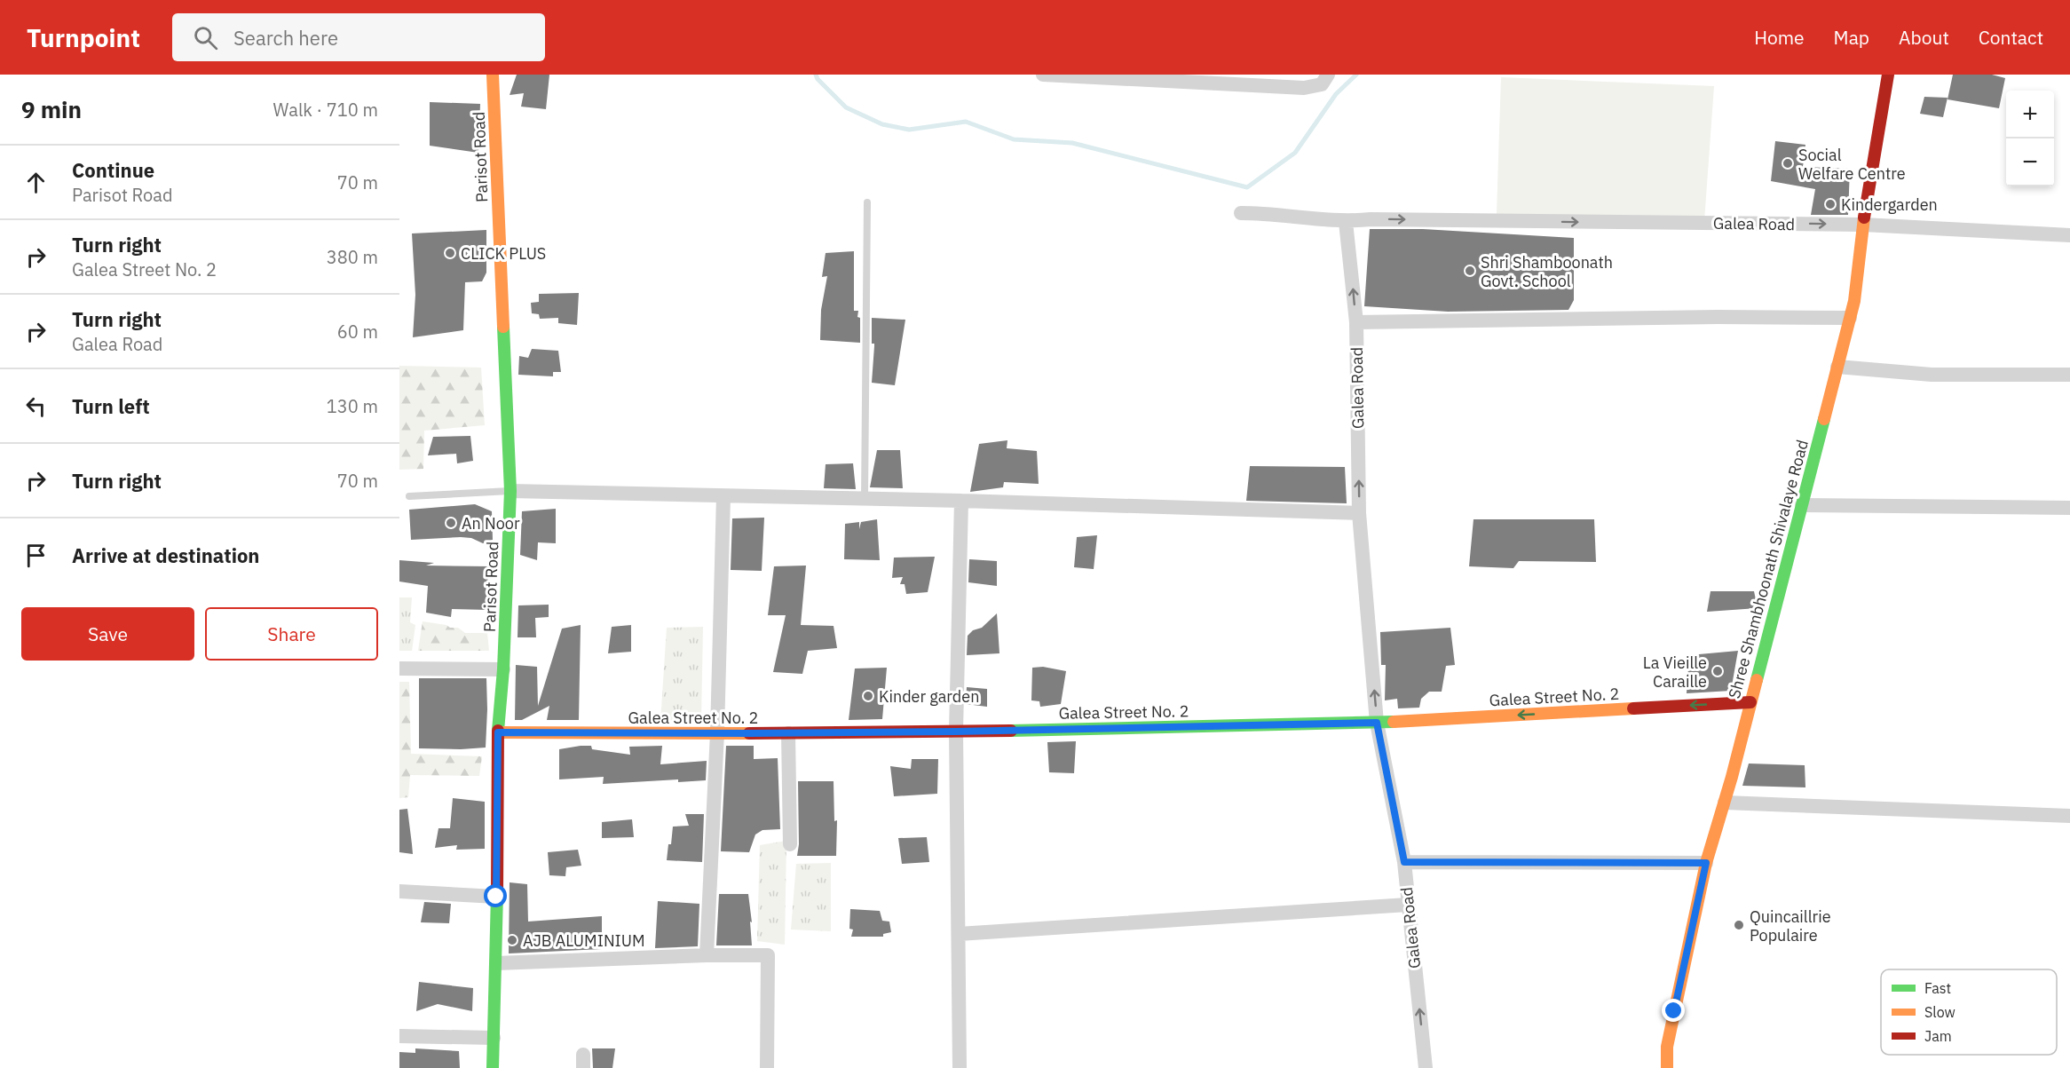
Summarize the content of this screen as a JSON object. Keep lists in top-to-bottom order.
{
  "streets": {
    "street": [
      "Parisot Road",
      "Galea Road",
      "Shree Shambhoonath Shivalaye Road",
      "Galea Street No. 2"
    ]
  },
  "crossings": [
    ["Parisot Road", "Galea Street No. 2"],
    ["Galea Road", "Shree Shambhoonath Shivalaye Road"],
    ["Galea Road", "Galea Street No. 2"],
    ["Shree Shambhoonath Shivalaye Road", "Galea Street No. 2"]
  ],
  "places": [
    "Social Welfare Centre",
    "Kindergarden",
    "CLICK PLUS",
    "Shri Shamboonath Govt. School",
    "An Noor",
    "La Vieille Caraille",
    "Kinder garden",
    "Quincaillrie Populaire",
    "AJB ALUMINIUM"
  ],
  "legend": ["Fast", "Slow", "Jam"],
  "page": {
    "header": "Turnpoint",
    "search": "Search here",
    "nav": [
      "Home",
      "Map",
      "About",
      "Contact"
    ],
    "heading": ["9 min", "Walk · 710 m"],
    "map_buttons": ["+", "−"],
    "list": [
      ["Continue", "Parisot Road", "70 m"],
      ["Turn right", "Galea Street No. 2", "380 m"],
      ["Turn right", "Galea Road", "60 m"],
      ["Turn left", "130 m"],
      ["Turn right", "70 m"],
      "Arrive at destination"
    ],
    "buttons": ["Save", "Share"]
  }
}
